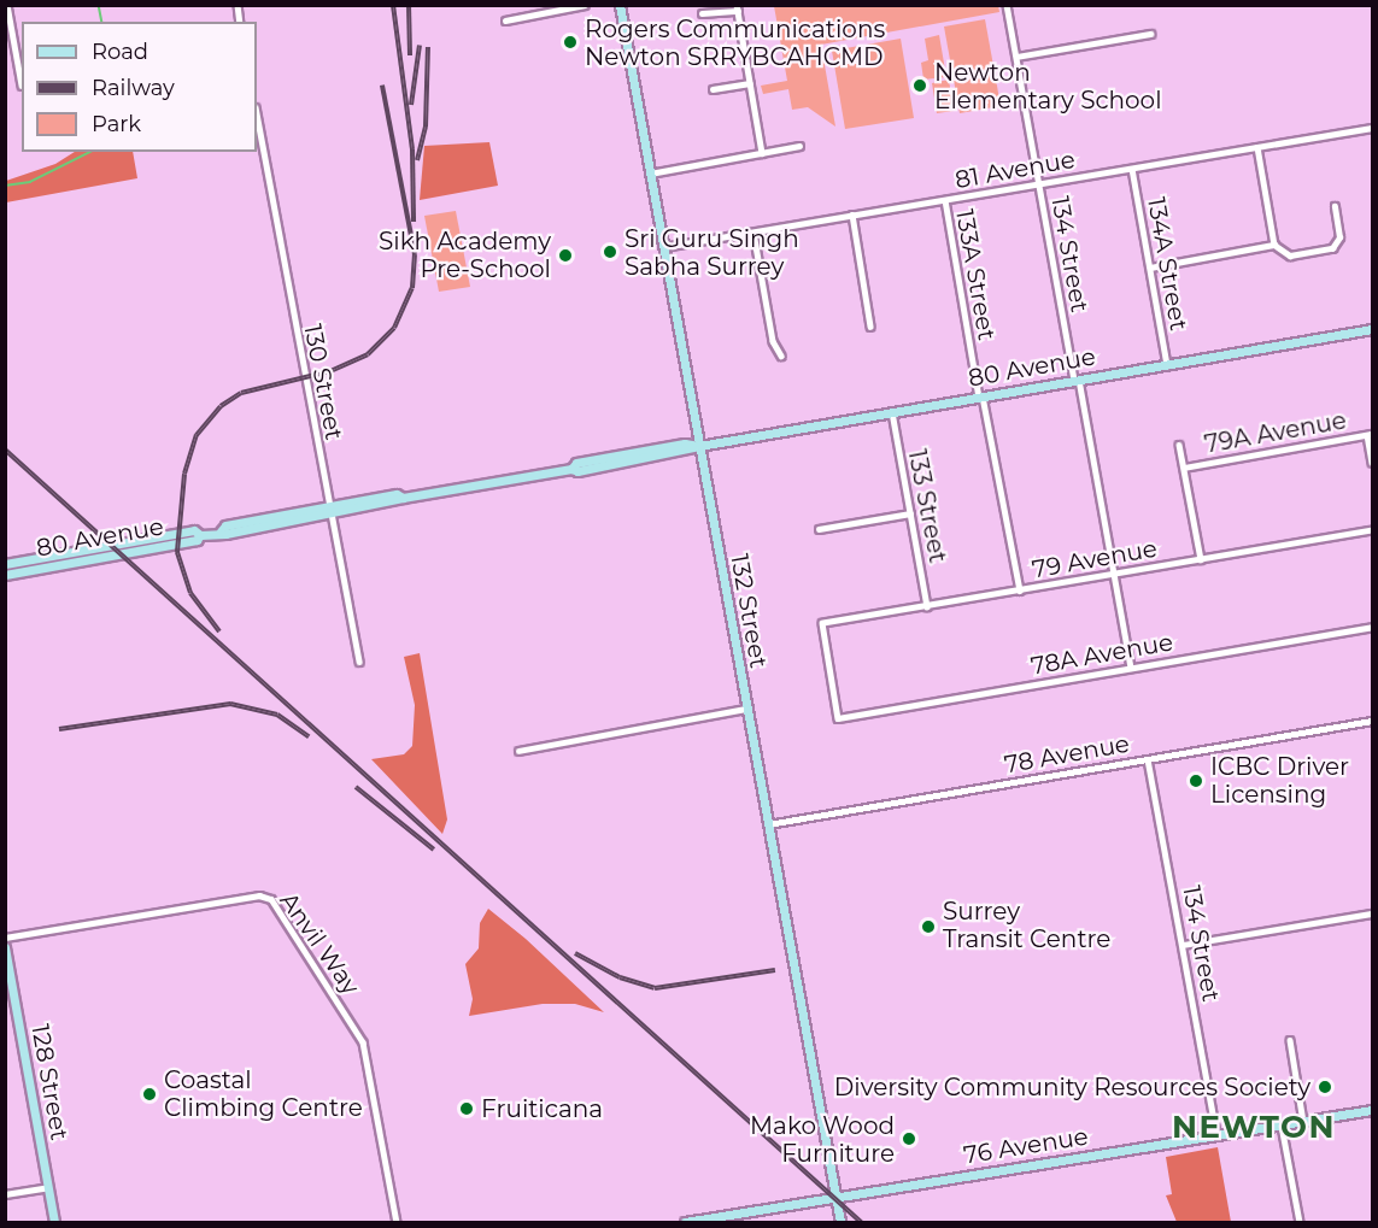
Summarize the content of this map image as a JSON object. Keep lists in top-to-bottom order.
{
  "streets": {
    "main road": [
      "80 Avenue",
      "132 Street",
      "128 Street",
      "76 Avenue"
    ],
    "street": [
      "81 Avenue",
      "134 Street",
      "134A Street",
      "133A Street",
      "130 Street",
      "79A Avenue",
      "133 Street",
      "79 Avenue",
      "78A Avenue",
      "78 Avenue",
      "Anvil Way"
    ]
  },
  "crossings": [
    ["81 Avenue", "134 Street"],
    ["81 Avenue", "134A Street"],
    ["81 Avenue", "133A Street"],
    ["81 Avenue", "132 Street"],
    ["134 Street", "80 Avenue"],
    ["134 Street", "79 Avenue"],
    ["134 Street", "78A Avenue"],
    ["134 Street", "78 Avenue"],
    ["134 Street", "76 Avenue"],
    ["134A Street", "80 Avenue"],
    ["133A Street", "80 Avenue"],
    ["133A Street", "79 Avenue"],
    ["80 Avenue", "130 Street"],
    ["80 Avenue", "133 Street"],
    ["80 Avenue", "132 Street"],
    ["133 Street", "79 Avenue"],
    ["79 Avenue", "78A Avenue"],
    ["132 Street", "78 Avenue"],
    ["132 Street", "76 Avenue"]
  ],
  "districts": ["NEWTON"],
  "places": [
    "Rogers Communications Newton SRRYBCAHCMD",
    "Newton Elementary School",
    "Sri Guru Singh Sabha Surrey",
    "Sikh Academy Pre-School",
    "ICBC Driver Licensing",
    "Surrey Transit Centre",
    "Diversity Community Resources Society",
    "Coastal Climbing Centre",
    "Fruiticana",
    "Mako Wood Furniture"
  ],
  "legend": ["Road", "Railway", "Park"]
}
